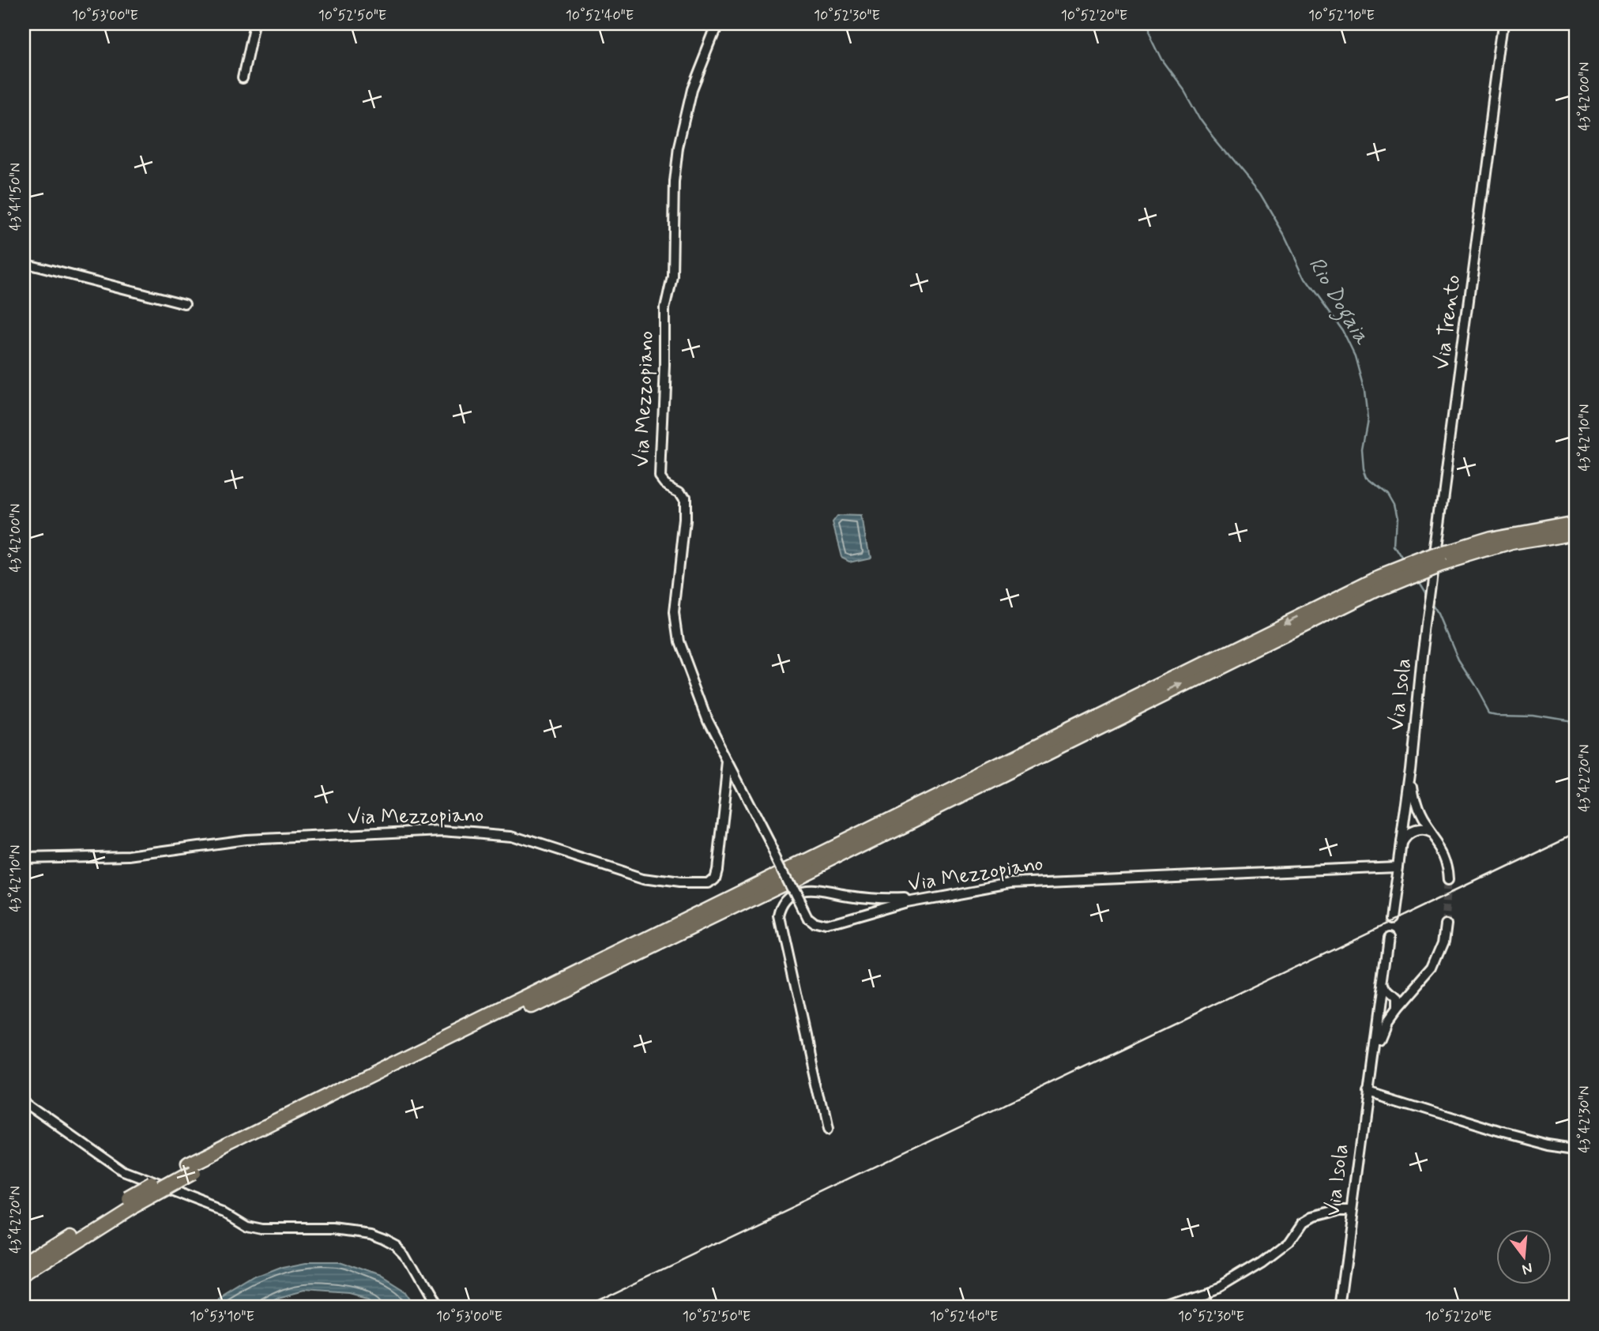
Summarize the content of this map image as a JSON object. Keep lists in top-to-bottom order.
{
  "streets": {
    "street": ["Via Trento", "Via Mezzopiano", "Via Isola"]
  },
  "crossings": [
    ["Via Trento", "Via Isola"]
  ],
  "water": ["Rio Dogaia"],
  "north": "bottom",
  "coordinates": [
    "10°53'00\"E",
    "10°52'50\"E",
    "10°52'40\"E",
    "10°52'30\"E",
    "10°52'20\"E",
    "10°52'10\"E",
    "43°42'00\"N",
    "43°41'50\"N",
    "43°42'10\"N",
    "43°42'20\"N",
    "43°42'30\"N",
    "10°53'10\"E"
  ]
}
